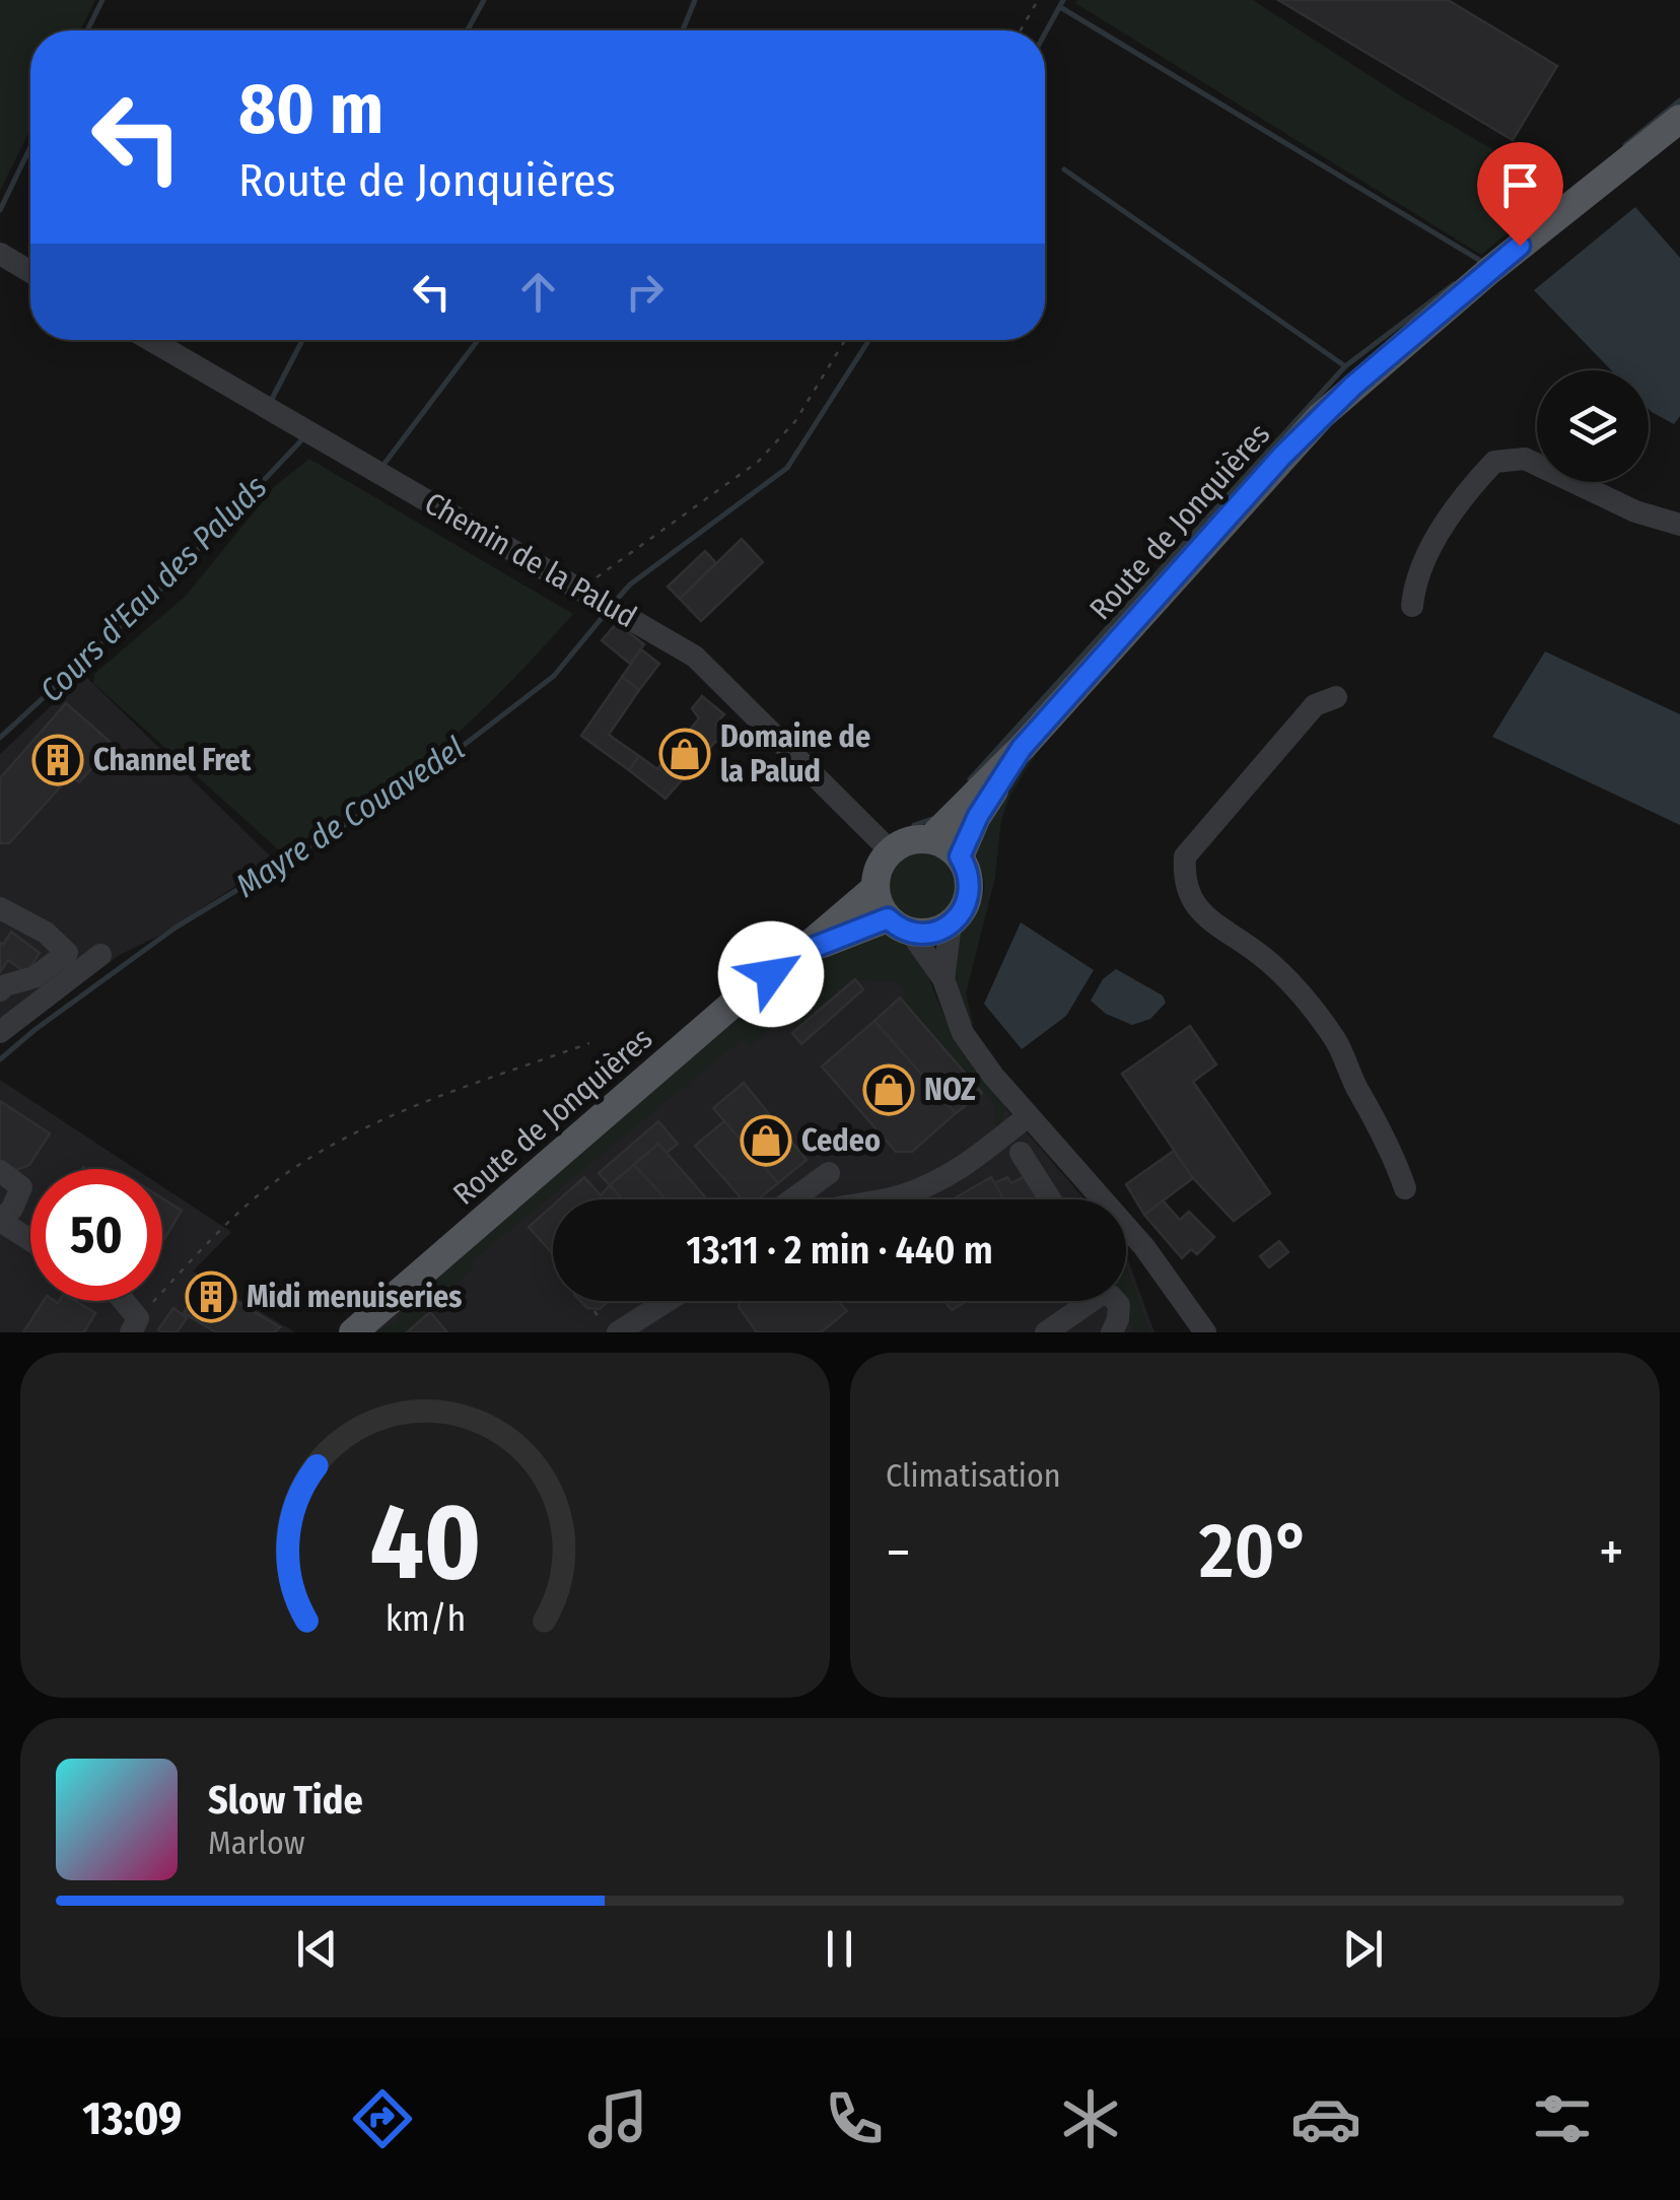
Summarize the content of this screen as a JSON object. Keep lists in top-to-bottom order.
{
  "streets": {
    "main road": ["Route de Jonquières"],
    "street": ["Chemin de la Palud"]
  },
  "crossings": [
    ["Route de Jonquières", "Chemin de la Palud"]
  ],
  "water": ["Cours d'Eau des Paluds", "Mayre de Couavedel"],
  "places": {
    "shop": ["Domaine de la Palud", "NOZ", "Cedeo"],
    "building": ["Channel Fret", "Midi menuiseries"]
  },
  "page": {
    "turn": ["80 m", "Route de Jonquières"],
    "limit": "50",
    "trip": "13:11 · 2 min · 440 m",
    "tile": "Climatisation",
    "heat": ["−", "20°", "+"],
    "song": ["Slow Tide", "Marlow"],
    "tabs": "13:09",
    "gauge": ["40", "km/h"]
  }
}
